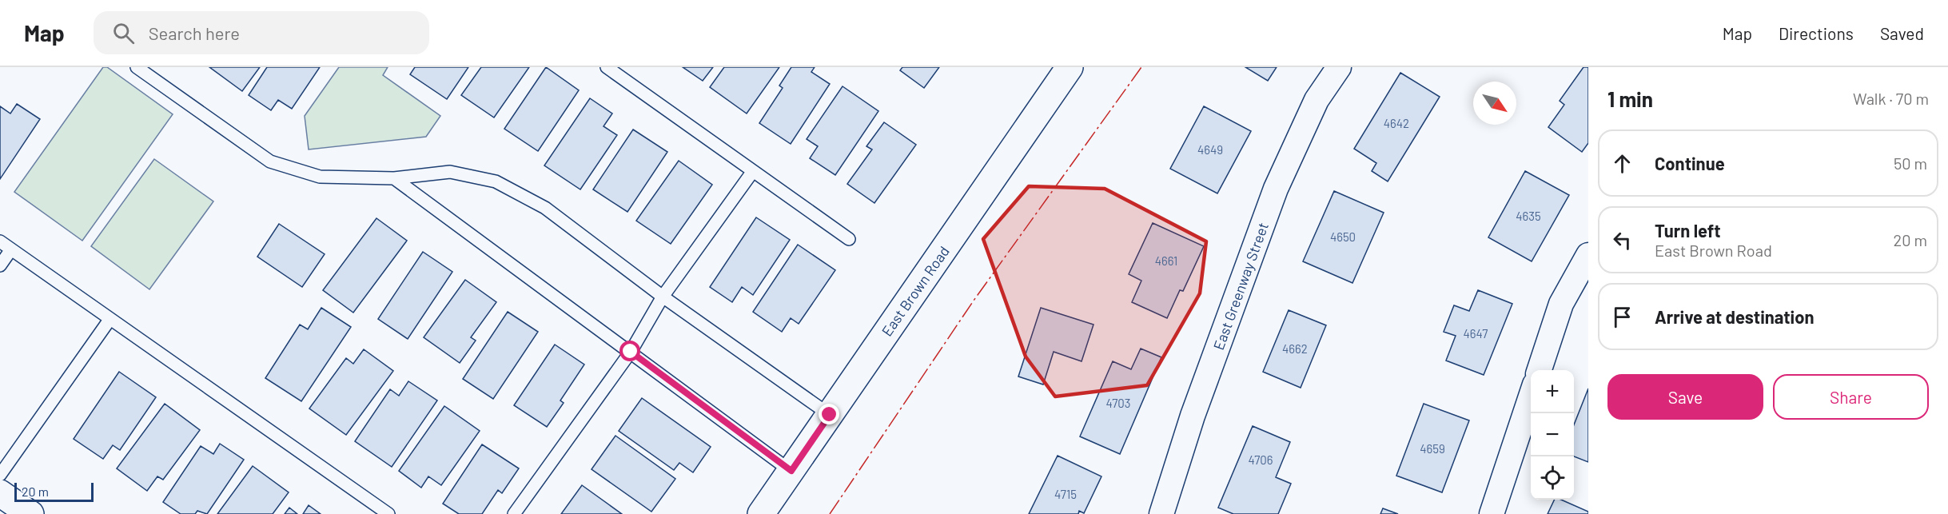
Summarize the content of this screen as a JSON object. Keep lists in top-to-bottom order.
{
  "streets": {
    "main road": ["East Brown Road"],
    "street": ["East Greenway Street"]
  },
  "house_numbers": [
    "4642",
    "4649",
    "4635",
    "4650",
    "4661",
    "4647",
    "4662",
    "4703",
    "4659",
    "4706",
    "4715"
  ],
  "scale_bar": "20 m",
  "north": "bottom right",
  "page": {
    "header": "Map",
    "search": "Search here",
    "nav": ["Map", "Directions", "Saved"],
    "heading": ["1 min", "Walk · 70 m"],
    "list": [
      ["Continue", "50 m"],
      ["Turn left", "East Brown Road", "20 m"],
      "Arrive at destination"
    ],
    "buttons": ["Save", "Share"],
    "map_buttons": ["+", "−"],
    "scale": "20 m"
  }
}
